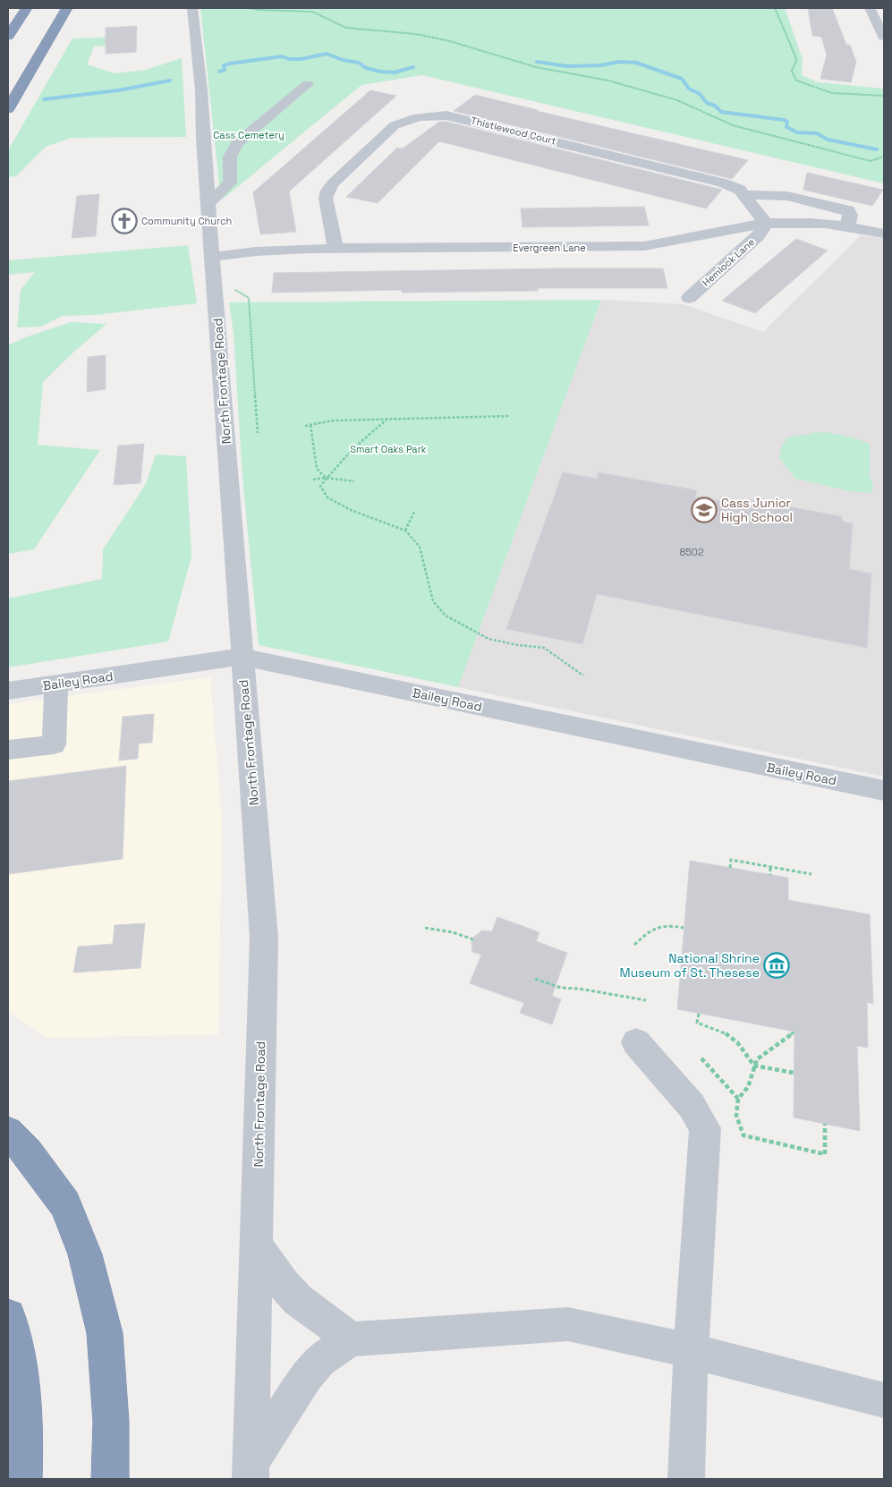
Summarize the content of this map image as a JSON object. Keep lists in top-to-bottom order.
{
  "streets": {
    "street": [
      "Thistlewood Court",
      "Evergreen Lane",
      "Hemlock Lane",
      "North Frontage Road",
      "Bailey Road"
    ]
  },
  "crossings": [
    ["Thistlewood Court", "Evergreen Lane"],
    ["Thistlewood Court", "Hemlock Lane"],
    ["Evergreen Lane", "Hemlock Lane"],
    ["Evergreen Lane", "North Frontage Road"],
    ["North Frontage Road", "Bailey Road"]
  ],
  "parks": ["Cass Cemetery", "Smart Oaks Park"],
  "places": {
    "church": ["Community Church"],
    "school or university": ["Cass Junior High School"],
    "museum": ["National Shrine Museum of St. Thesese"]
  },
  "house_numbers": ["8502"]
}
